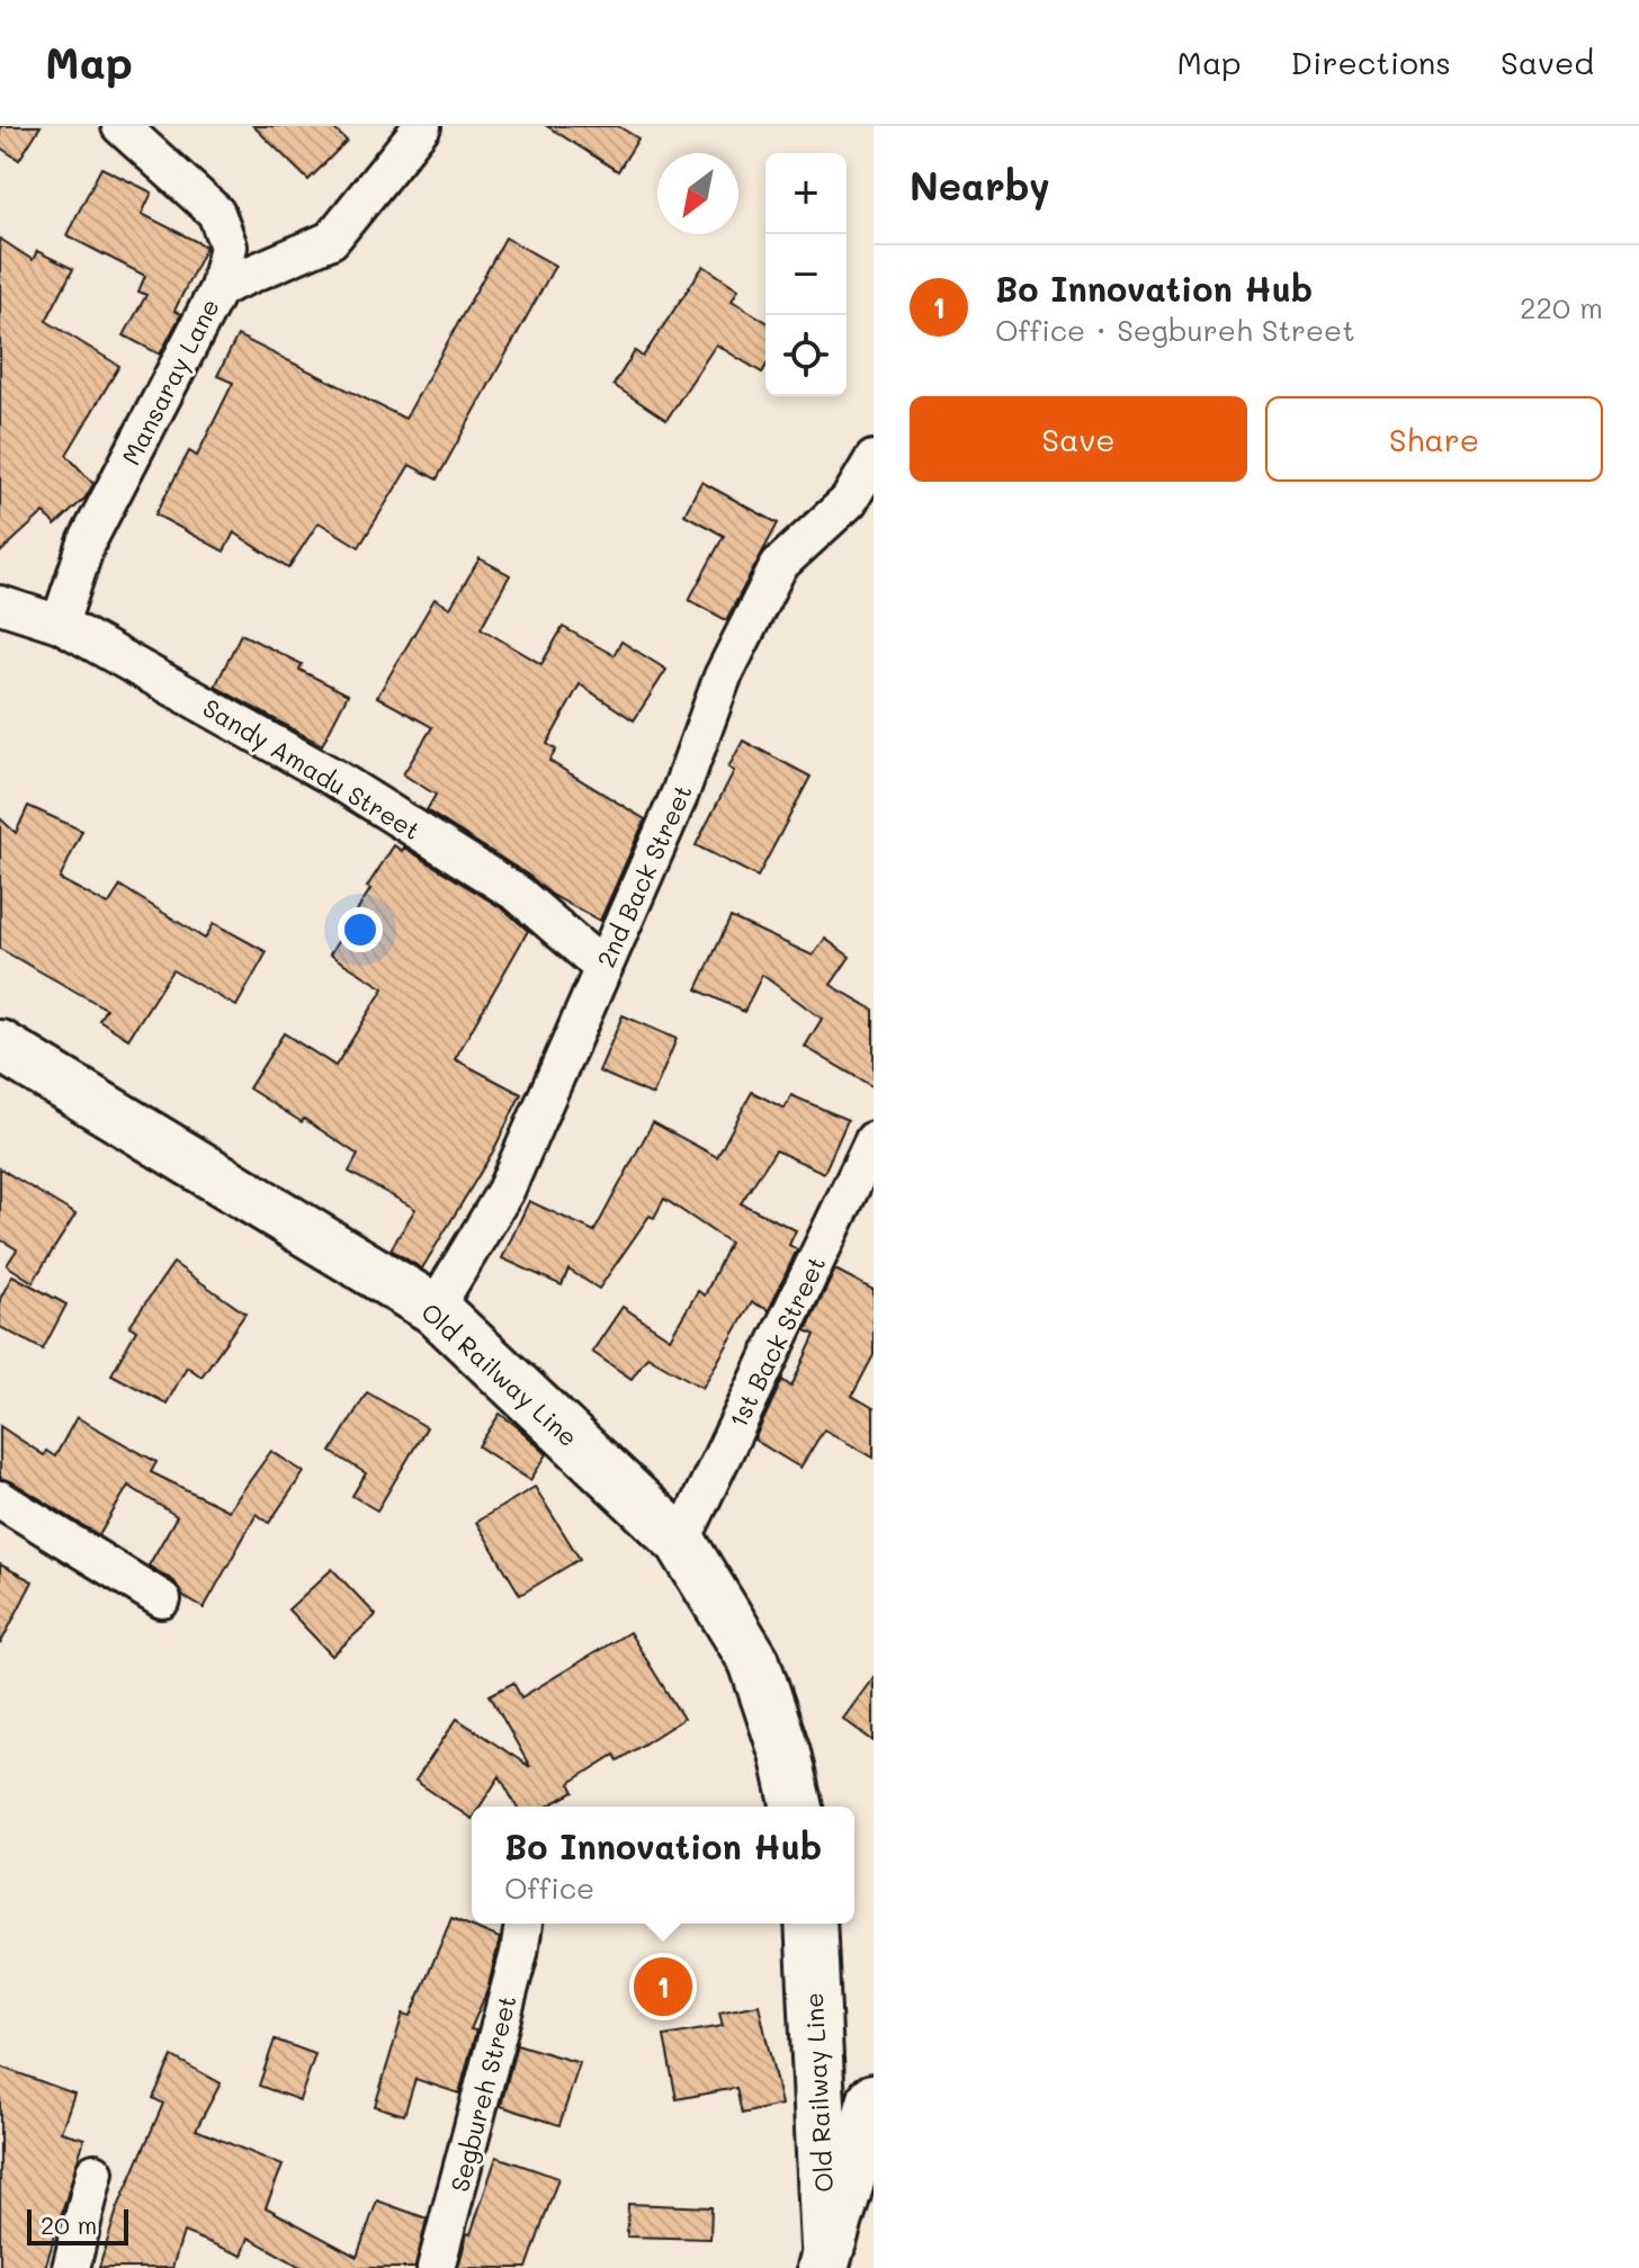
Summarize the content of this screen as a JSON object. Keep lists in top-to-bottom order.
{
  "streets": {
    "street": [
      "Mansaray Lane",
      "Sandy Amadu Street",
      "2nd Back Street",
      "1st Back Street",
      "Old Railway Line",
      "Segbureh Street"
    ]
  },
  "crossings": [
    ["Mansaray Lane", "Sandy Amadu Street"],
    ["Sandy Amadu Street", "2nd Back Street"],
    ["2nd Back Street", "Old Railway Line"],
    ["1st Back Street", "Old Railway Line"]
  ],
  "scale_bar": "20 m",
  "north": "bottom left",
  "page": {
    "header": "Map",
    "nav": ["Map", "Directions", "Saved"],
    "heading": "Nearby",
    "map_buttons": ["+", "−"],
    "list": [
      {
        "mark": "1",
        "name": "Bo Innovation Hub",
        "note": "Office · Segbureh Street",
        "value": "220 m"
      }
    ],
    "buttons": ["Save", "Share"],
    "popup": ["Bo Innovation Hub", "Office"],
    "pins": "1",
    "scale": "20 m"
  }
}
